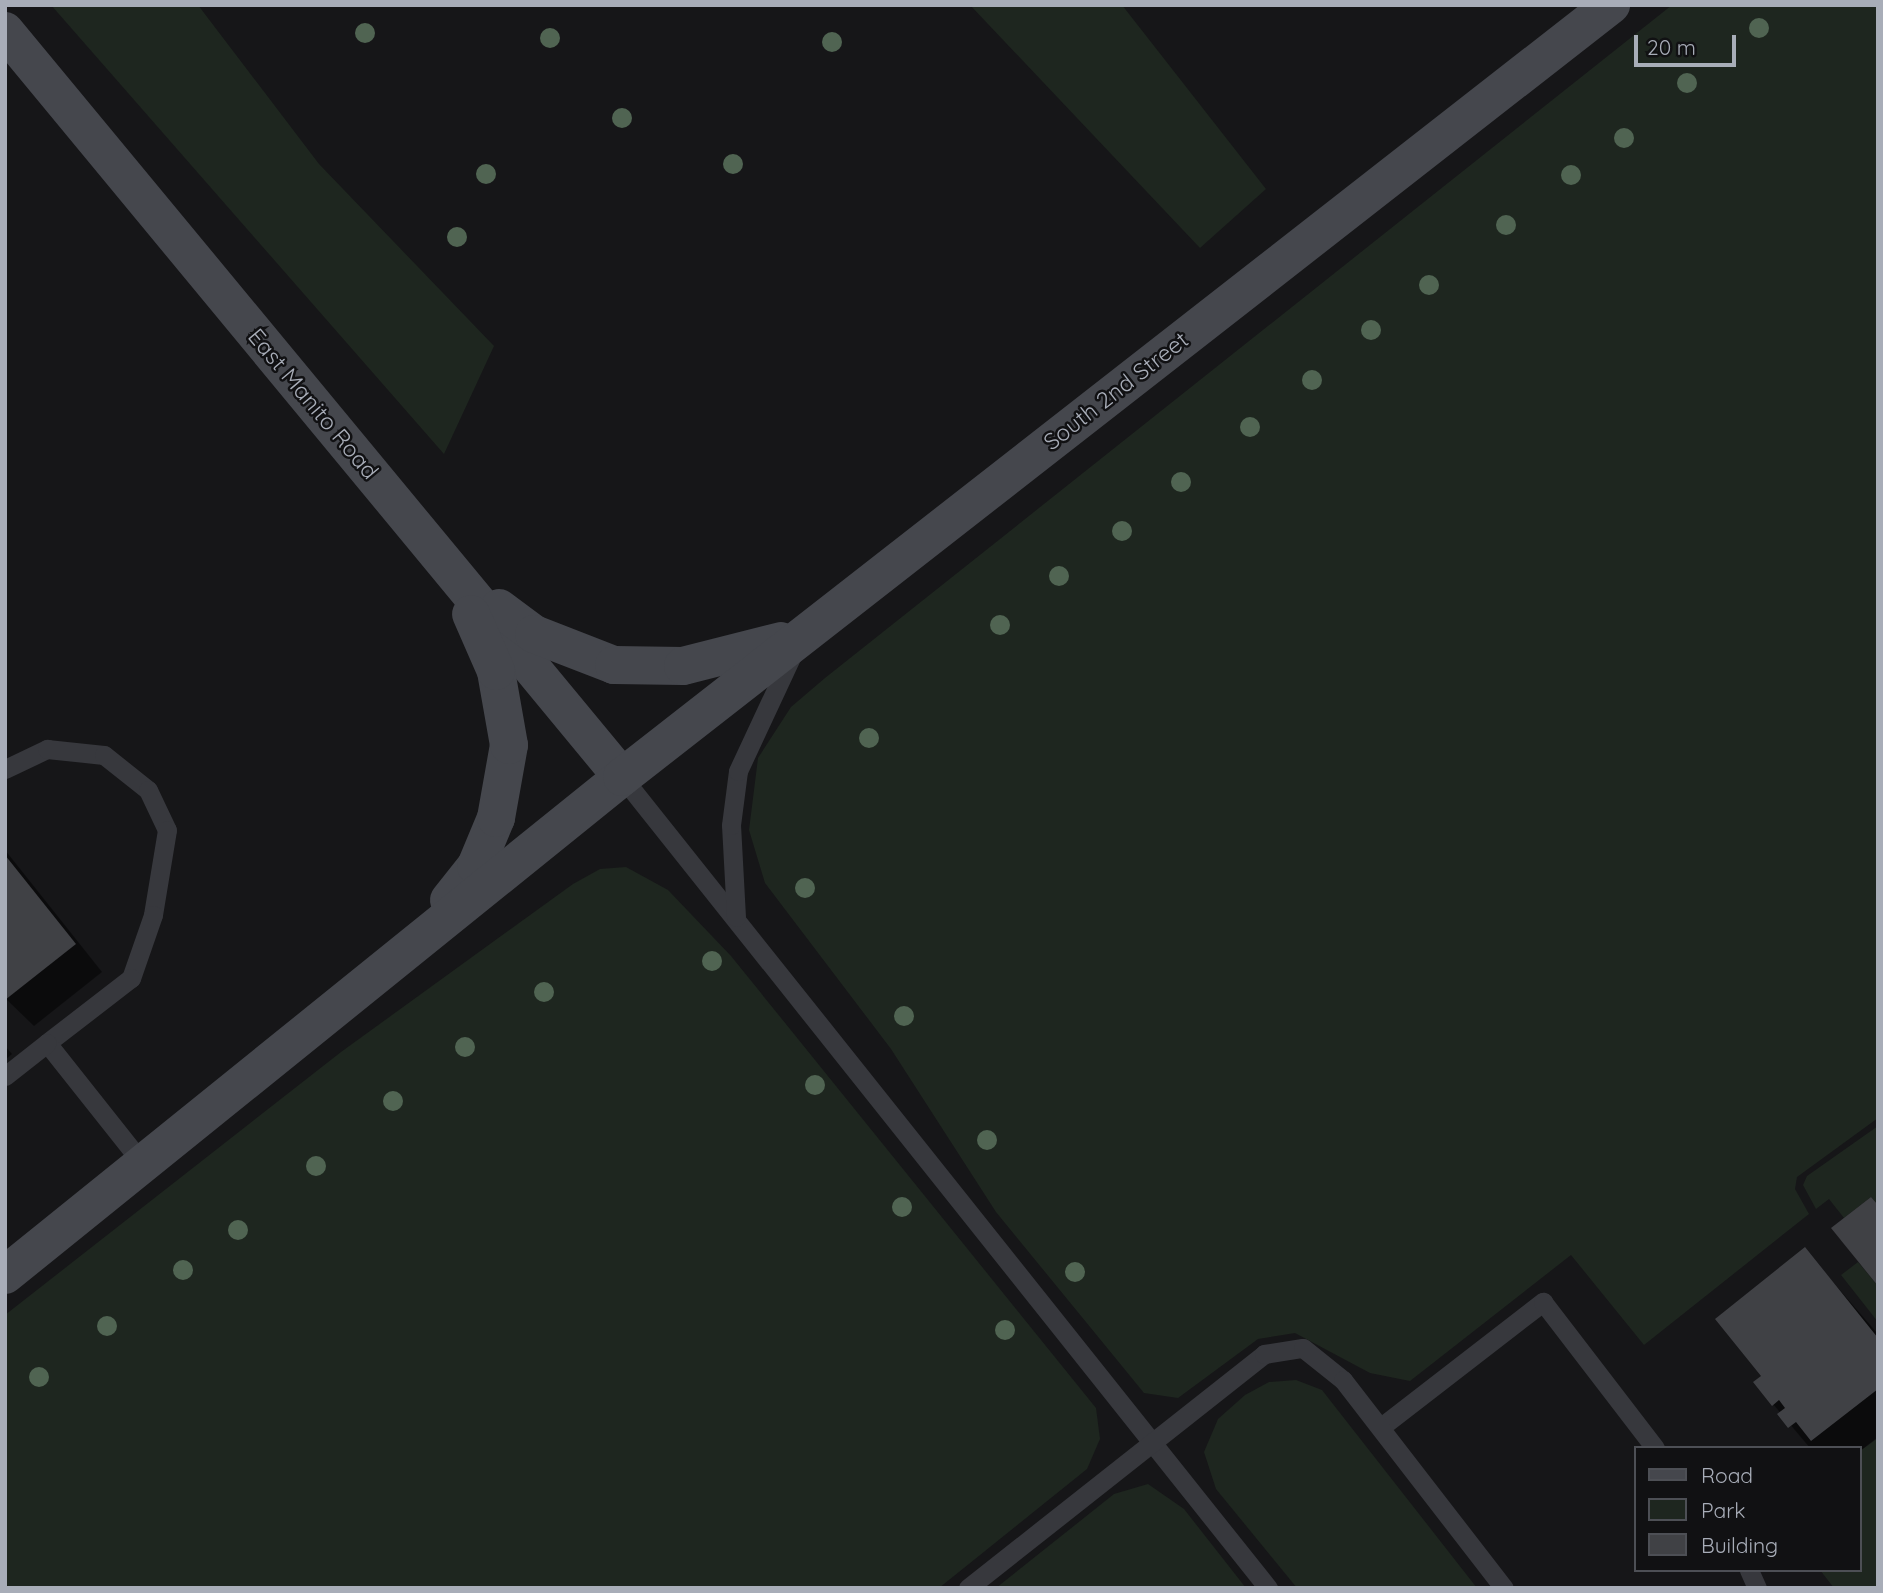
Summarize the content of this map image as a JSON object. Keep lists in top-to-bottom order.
{
  "streets": {
    "main road": ["South 2nd Street", "East Manito Road"]
  },
  "crossings": [
    ["South 2nd Street", "East Manito Road"]
  ],
  "legend": ["Road", "Park", "Building"],
  "scale_bar": "20 m"
}
